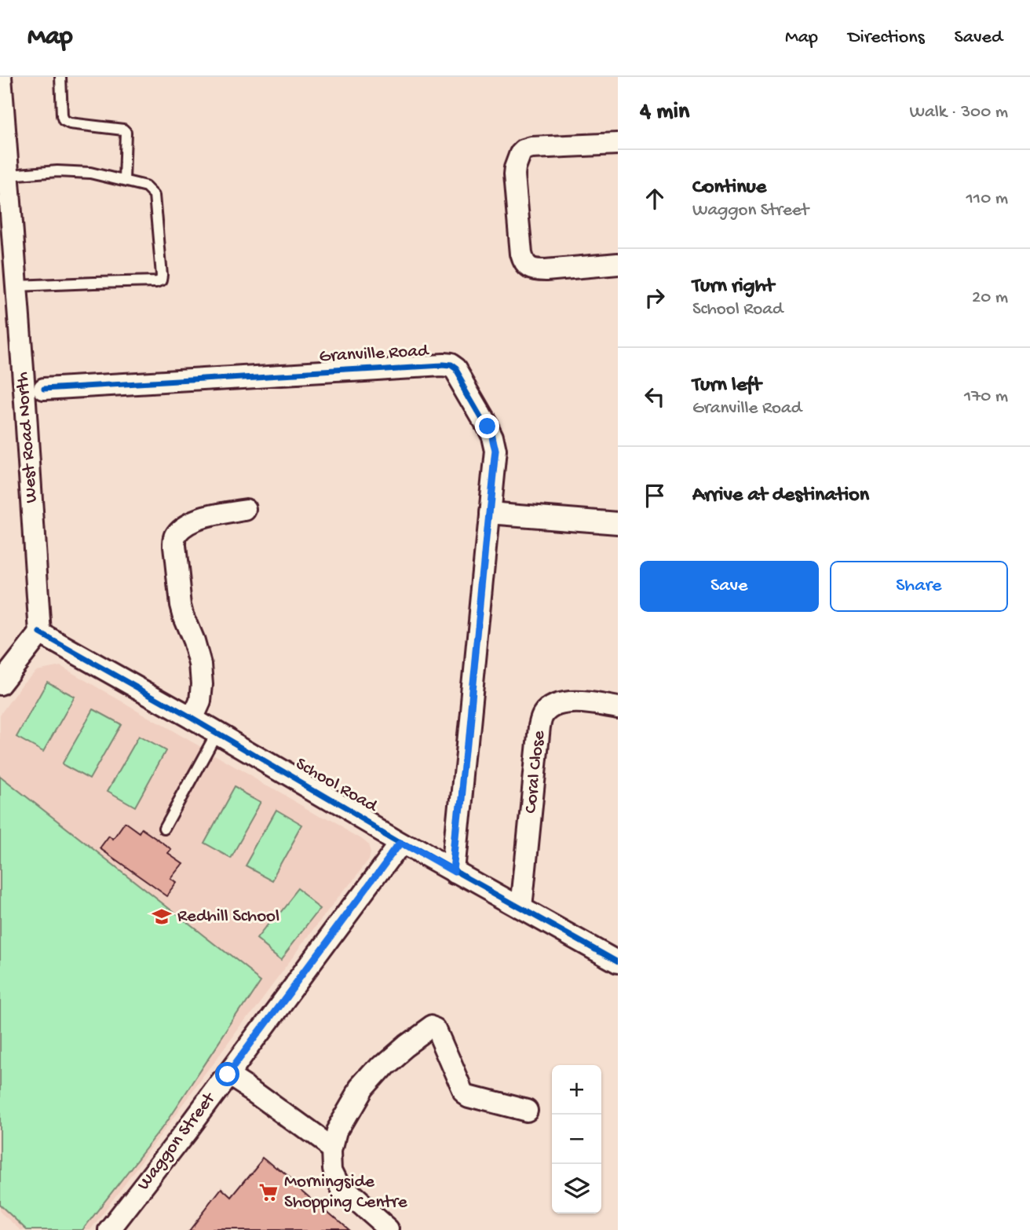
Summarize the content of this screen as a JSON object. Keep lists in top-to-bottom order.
{
  "streets": {
    "street": [
      "Granville Road",
      "West Road North",
      "Coral Close",
      "School Road",
      "Waggon Street"
    ]
  },
  "crossings": [
    ["Granville Road", "School Road"],
    ["West Road North", "School Road"],
    ["Coral Close", "School Road"],
    ["School Road", "Waggon Street"]
  ],
  "places": {
    "school or university": ["Redhill School"],
    "supermarket": ["Morningside Shopping Centre"]
  },
  "page": {
    "header": "Map",
    "nav": ["Map", "Directions", "Saved"],
    "heading": ["4 min", "Walk · 300 m"],
    "list": [
      ["Continue", "Waggon Street", "110 m"],
      ["Turn right", "School Road", "20 m"],
      ["Turn left", "Granville Road", "170 m"],
      "Arrive at destination"
    ],
    "buttons": ["Save", "Share"],
    "map_buttons": ["+", "−"]
  }
}
